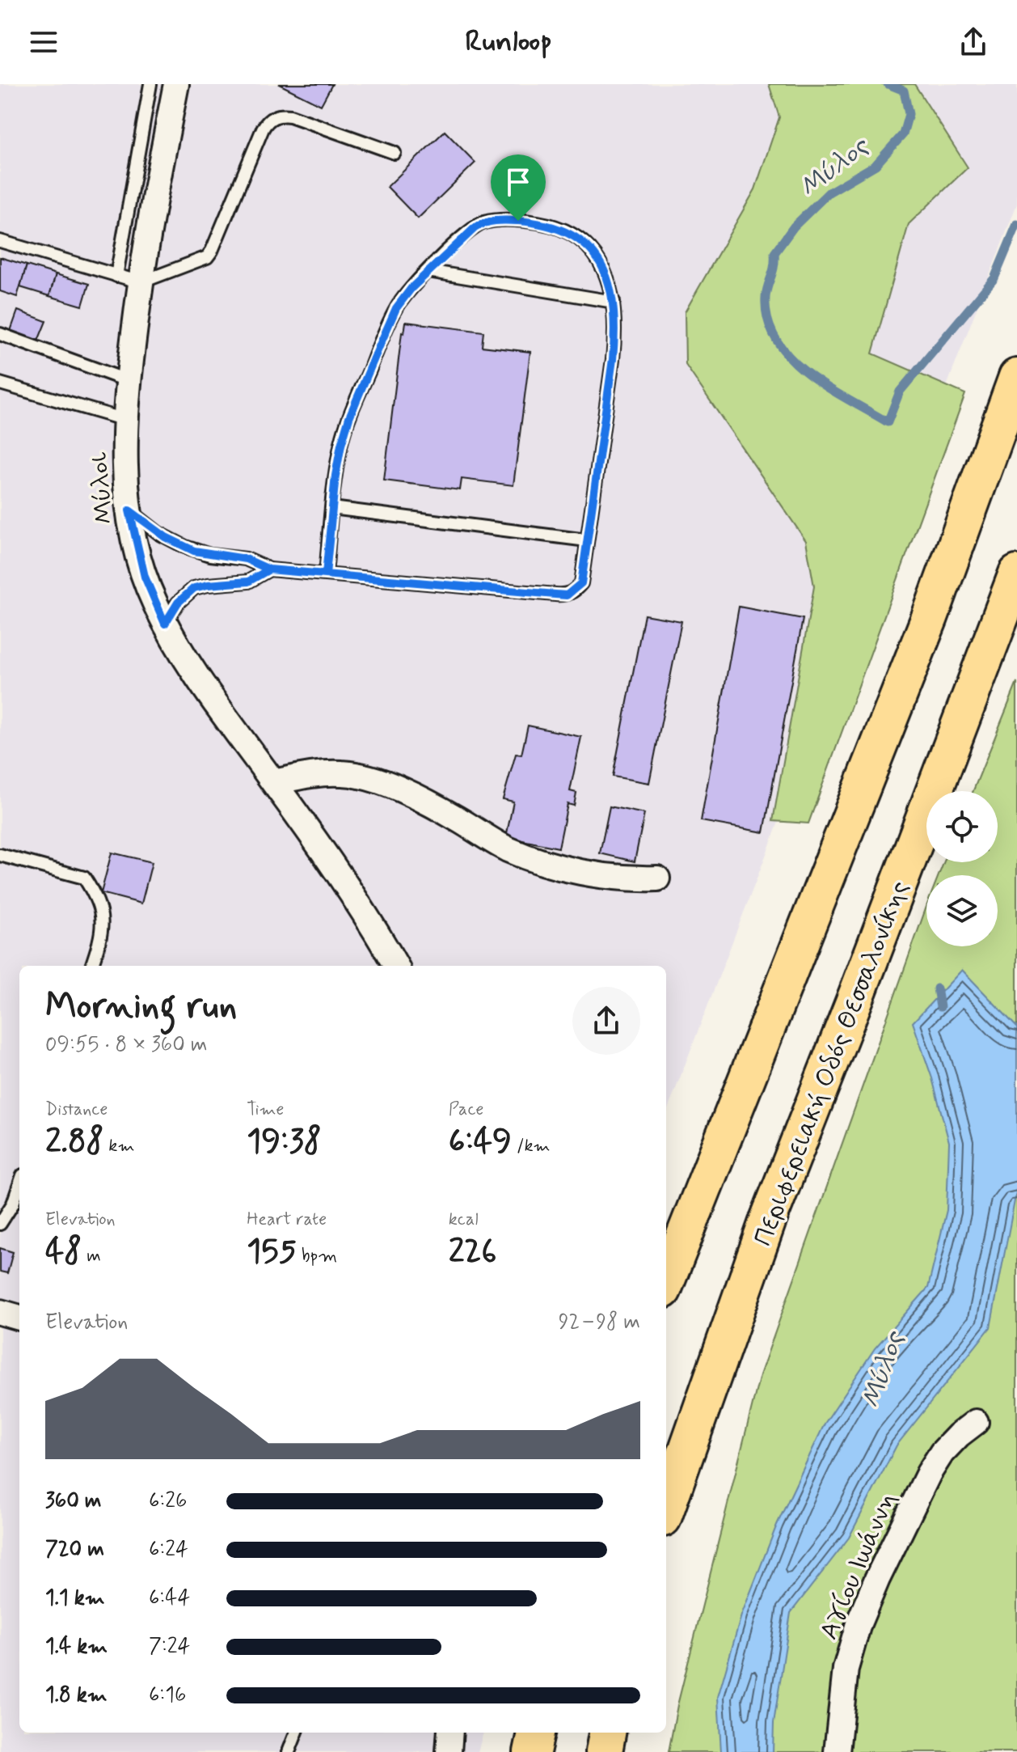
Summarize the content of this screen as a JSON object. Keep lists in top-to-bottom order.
{
  "streets": {
    "highway": ["Περιφερειακή Οδός Θεσσαλονίκης"],
    "street": ["Μύλοι", "Αγίου Ιωάννη"]
  },
  "water": ["Μύλος"],
  "page": {
    "header": "Runloop",
    "heading": ["Morning run", "09:55 · 8 × 360 m"],
    "stats": [
      ["Distance", "2.88 km"],
      ["Time", "19:38"],
      ["Pace", "6:49 /km"],
      ["Elevation", "48 m"],
      ["Heart rate", "155 bpm"],
      ["kcal", "226"]
    ],
    "chart": ["Elevation", "92–98 m"],
    "list": [
      {
        "name": "360 m",
        "note": "6:26"
      },
      {
        "name": "720 m",
        "note": "6:24"
      },
      {
        "name": "1.1 km",
        "note": "6:44"
      },
      {
        "name": "1.4 km",
        "note": "7:24"
      },
      {
        "name": "1.8 km",
        "note": "6:16"
      }
    ]
  }
}
